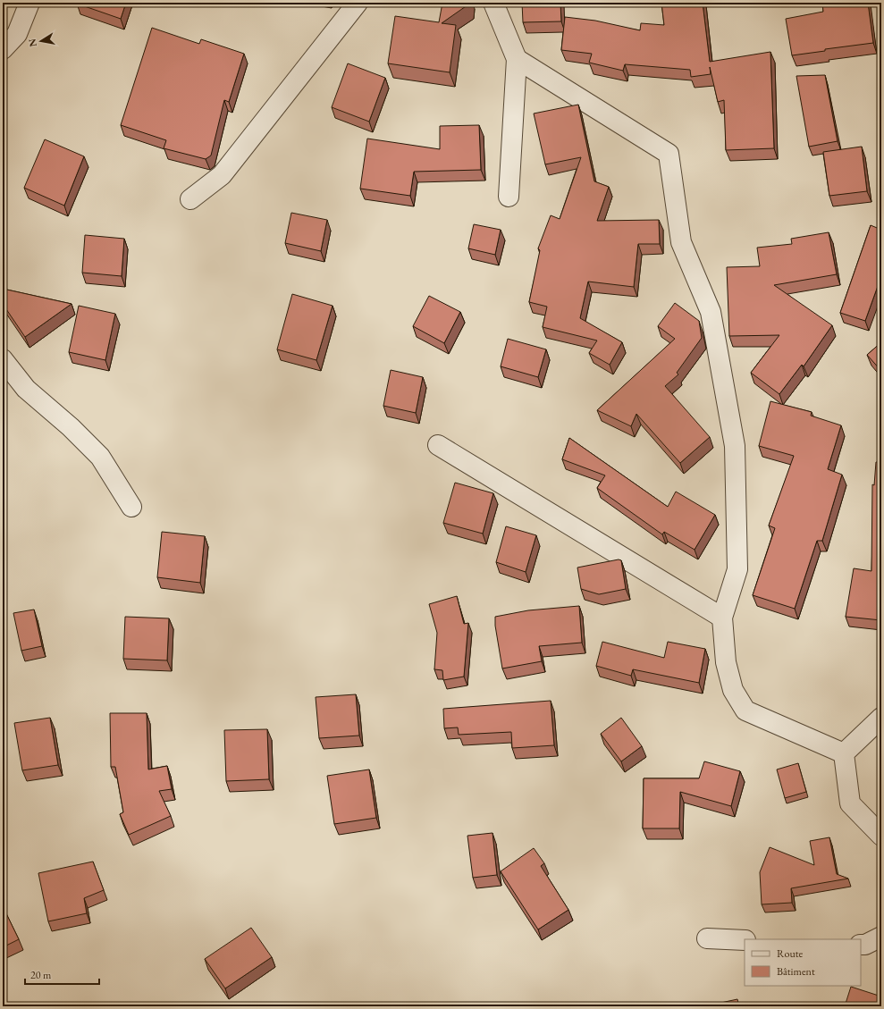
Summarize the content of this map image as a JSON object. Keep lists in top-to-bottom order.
{
  "legend": ["Route", "Bâtiment"],
  "scale_bar": "20 m",
  "north": "left"
}
